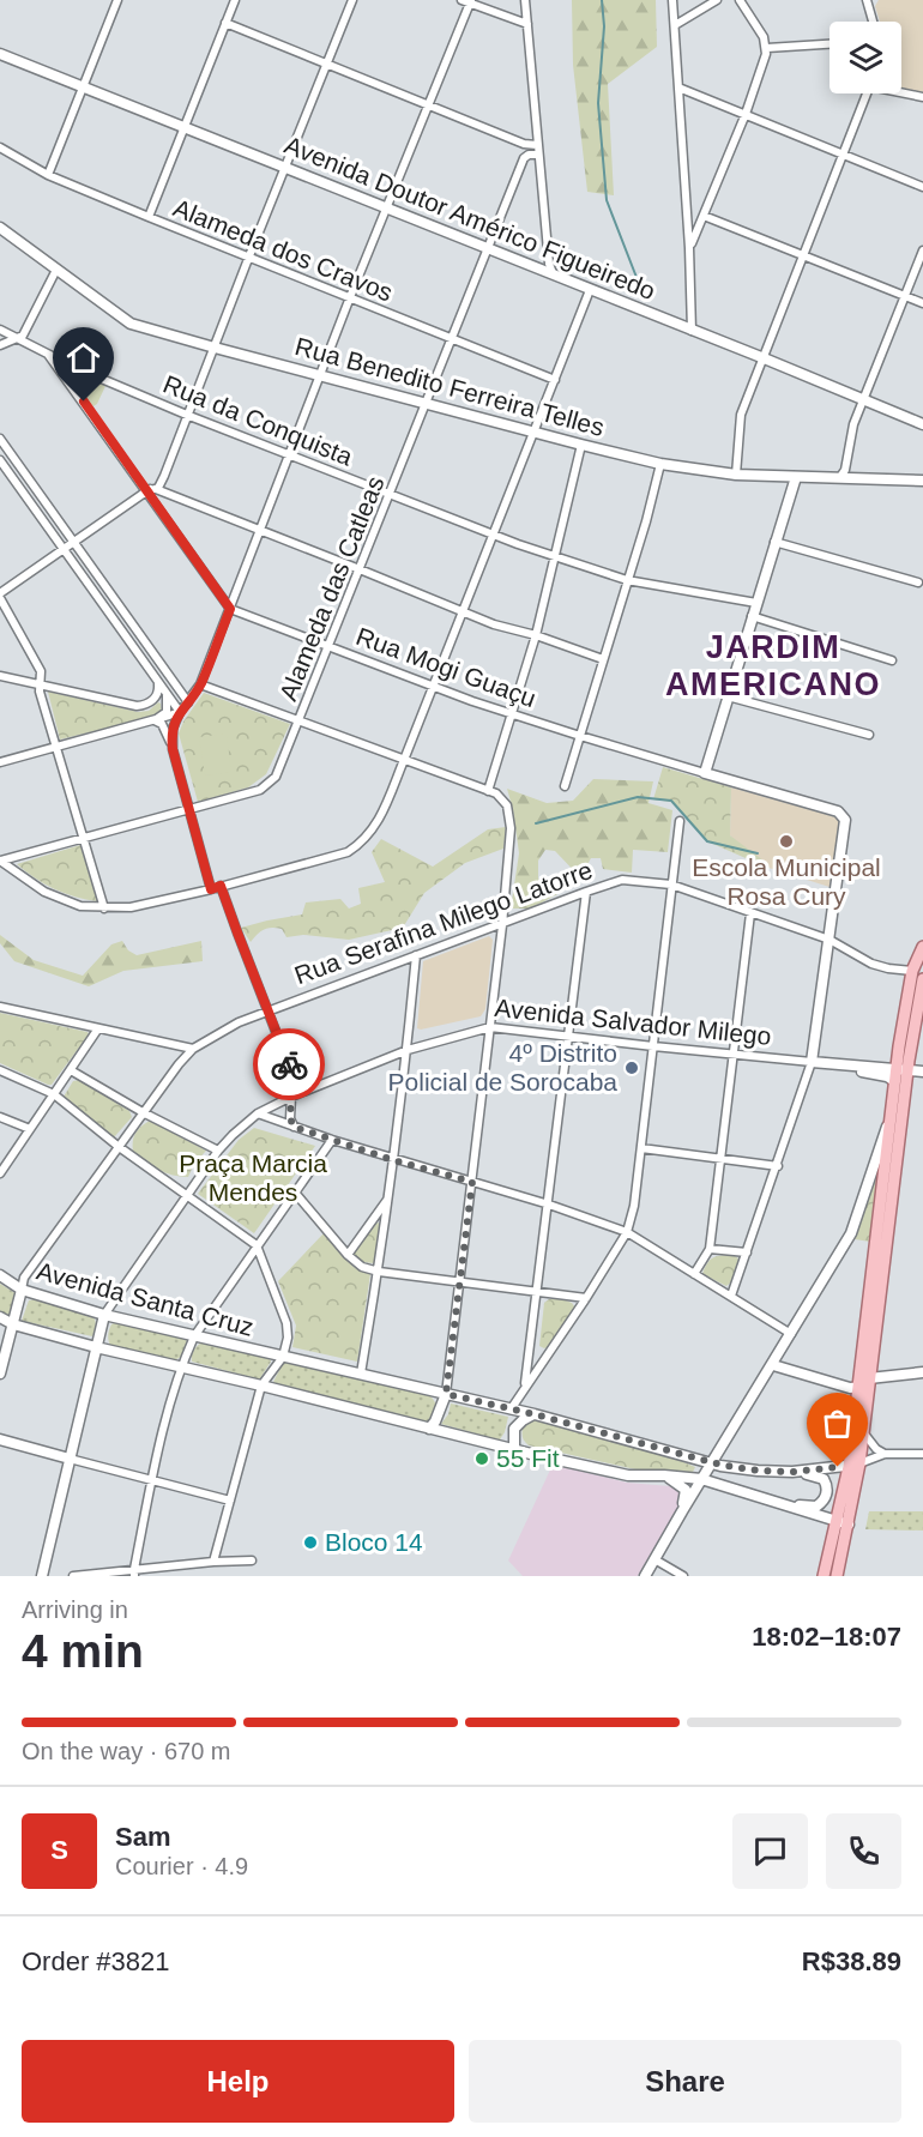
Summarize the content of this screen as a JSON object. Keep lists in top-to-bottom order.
{
  "streets": {
    "main road": [
      "Avenida Doutor Américo Figueiredo",
      "Rua Benedito Ferreira Telles",
      "Rua Serafina Milego Latorre",
      "Avenida Salvador Milego",
      "Avenida Santa Cruz"
    ],
    "street": [
      "Alameda dos Cravos",
      "Rua da Conquista",
      "Alameda das Catleas",
      "Rua Mogi Guaçu"
    ]
  },
  "crossings": [
    ["Avenida Doutor Américo Figueiredo", "Alameda das Catleas"],
    ["Alameda dos Cravos", "Alameda das Catleas"],
    ["Rua Benedito Ferreira Telles", "Alameda das Catleas"],
    ["Rua da Conquista", "Alameda das Catleas"],
    ["Alameda das Catleas", "Rua Mogi Guaçu"],
    ["Rua Serafina Milego Latorre", "Avenida Santa Cruz"],
    ["Avenida Salvador Milego", "Avenida Santa Cruz"]
  ],
  "districts": ["JARDIM AMERICANO"],
  "parks": ["Praça Marcia Mendes"],
  "places": [
    "Escola Municipal Rosa Cury",
    "4º Distrito Policial de Sorocaba",
    "55 Fit",
    "Bloco 14"
  ],
  "page": {
    "heading": ["4 min", "Arriving in", "18:02–18:07"],
    "panel": [
      "Sam",
      "Courier · 4.9",
      "Order #3821",
      "R$38.89"
    ],
    "bar": "On the way · 670 m",
    "round": "S",
    "buttons": ["Help", "Share"]
  }
}
